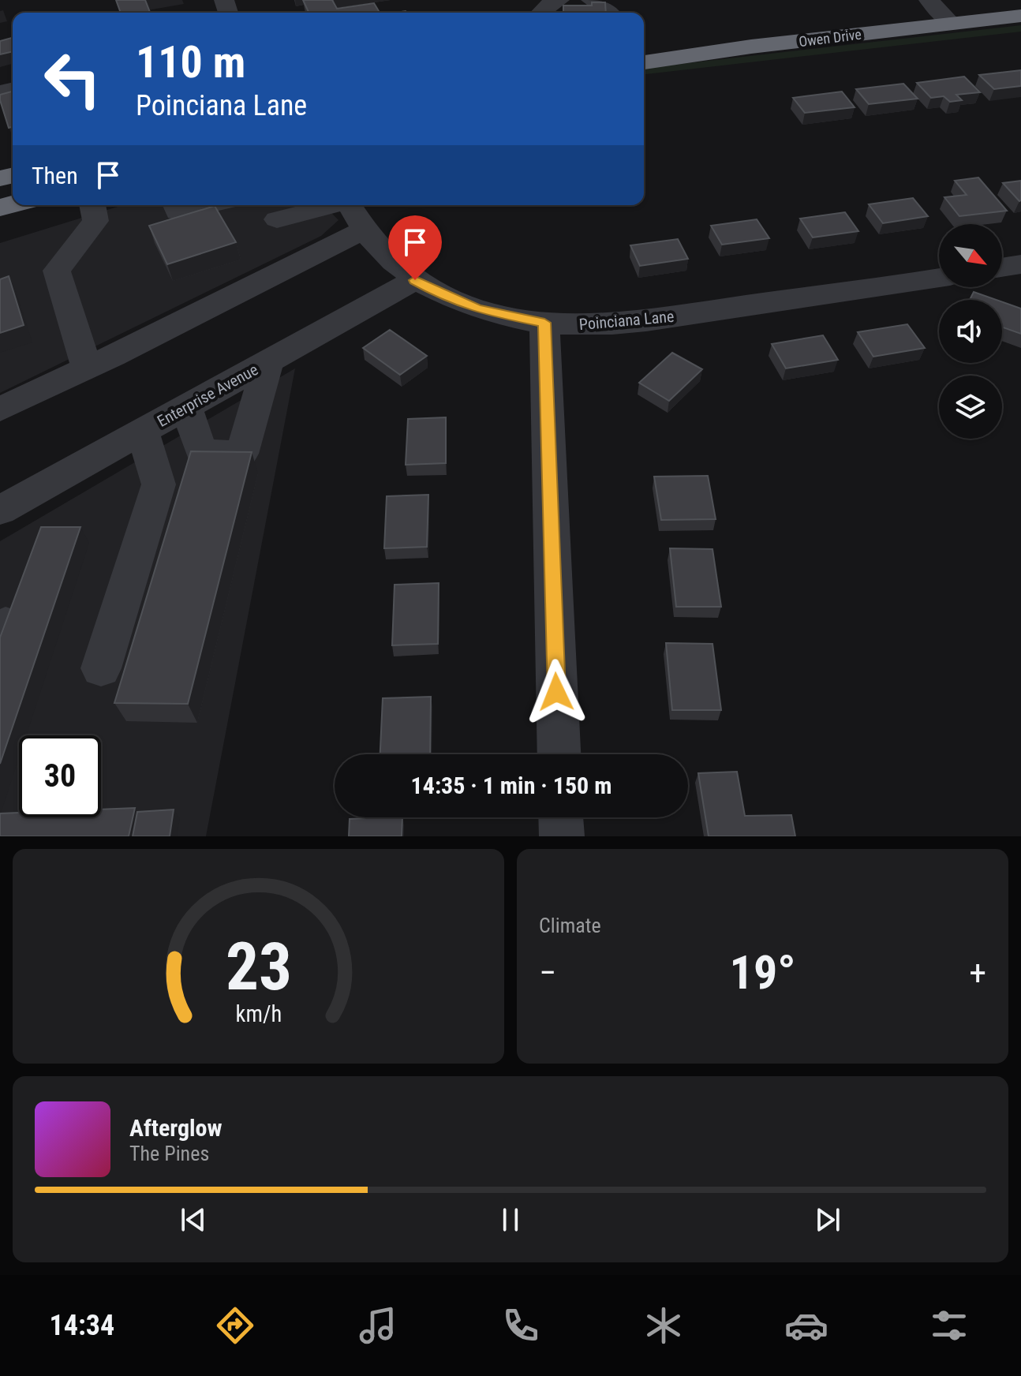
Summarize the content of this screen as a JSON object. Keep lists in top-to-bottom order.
{
  "streets": {
    "highway": ["Owen Drive"],
    "street": ["Poinciana Lane", "Enterprise Avenue"]
  },
  "crossings": [
    ["Poinciana Lane", "Enterprise Avenue"]
  ],
  "north": "bottom right",
  "page": {
    "turn": ["110 m", "Poinciana Lane"],
    "then": "Then",
    "limit": "30",
    "trip": "14:35 · 1 min · 150 m",
    "tile": "Climate",
    "heat": ["−", "19°", "+"],
    "song": ["Afterglow", "The Pines"],
    "tabs": "14:34",
    "gauge": ["23", "km/h"]
  }
}
